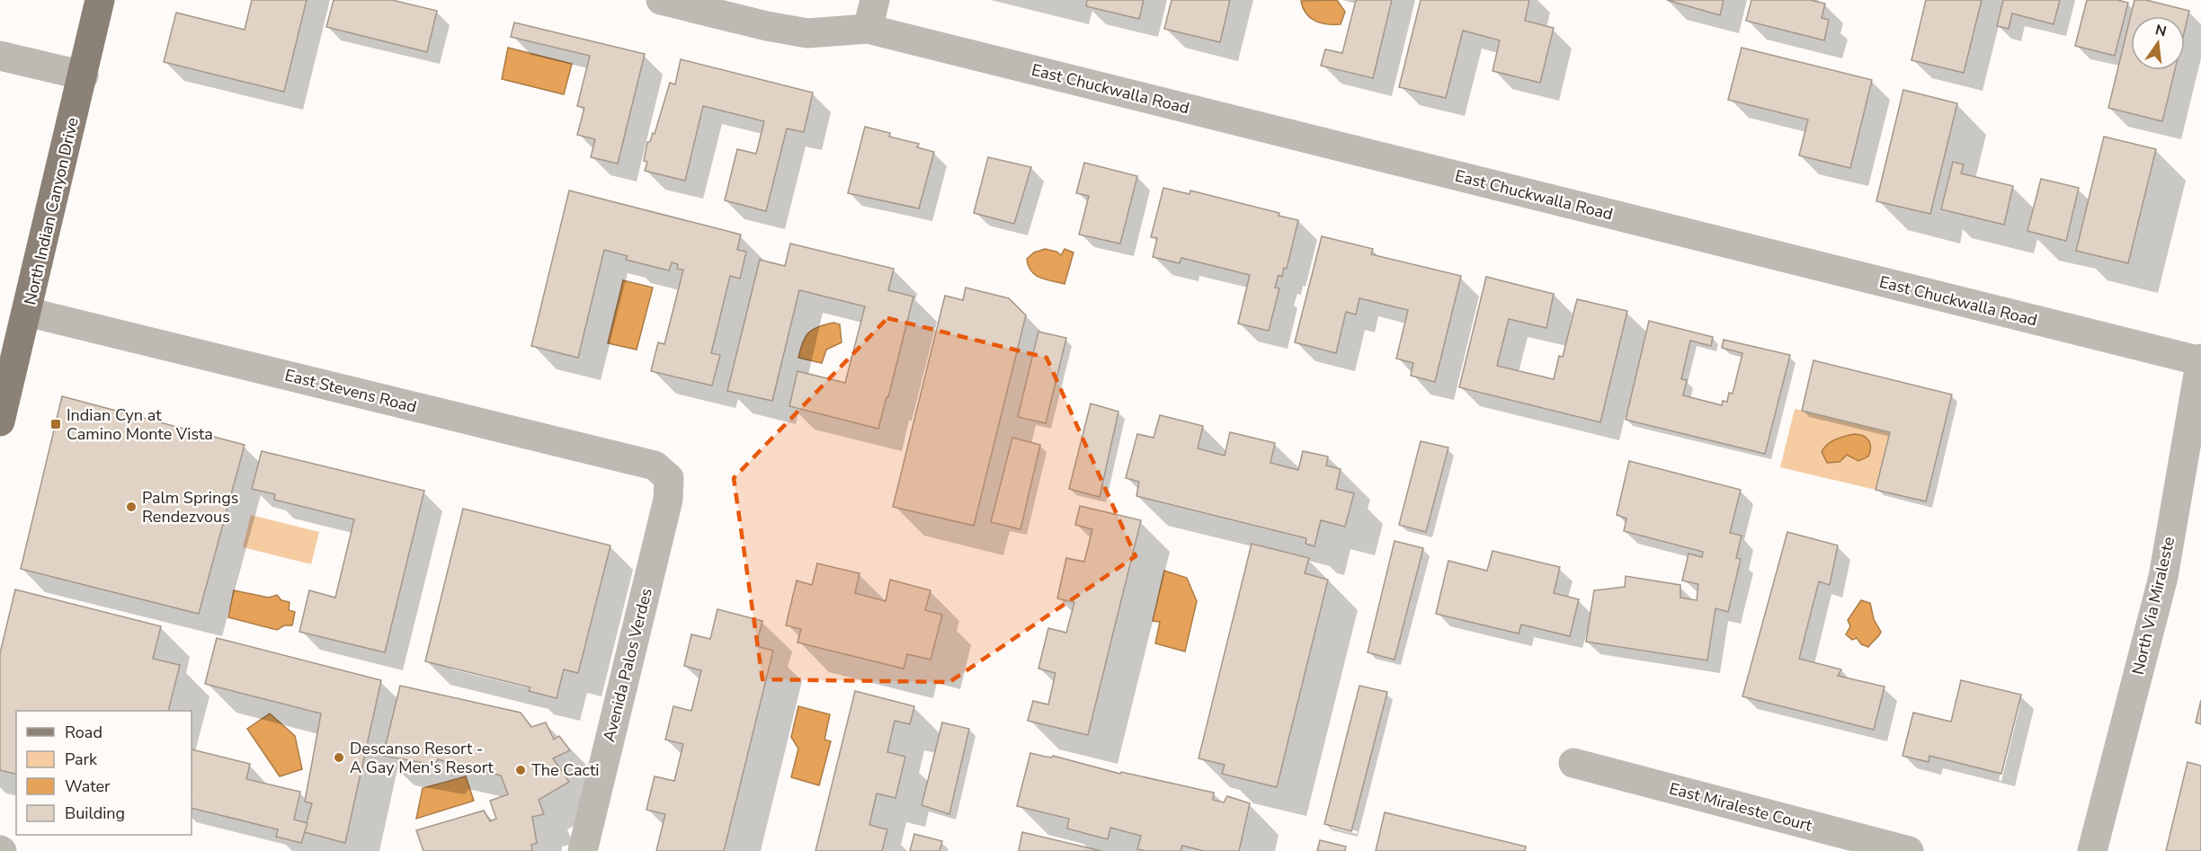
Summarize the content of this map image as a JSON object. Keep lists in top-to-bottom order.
{
  "streets": {
    "main road": ["North Indian Canyon Drive"],
    "street": [
      "East Chuckwalla Road",
      "East Stevens Road",
      "North Via Miraleste",
      "Avenida Palos Verdes",
      "East Miraleste Court"
    ]
  },
  "crossings": [
    ["East Chuckwalla Road", "North Via Miraleste"],
    ["North Indian Canyon Drive", "East Stevens Road"],
    ["East Stevens Road", "Avenida Palos Verdes"]
  ],
  "places": {
    "transit": ["Indian Cyn at Camino Monte Vista"],
    "other": ["Palm Springs Rendezvous", "Descanso Resort - A Gay Men's Resort", "The Cacti"]
  },
  "legend": [
    "Road",
    "Park",
    "Water",
    "Building"
  ],
  "north": "top"
}
